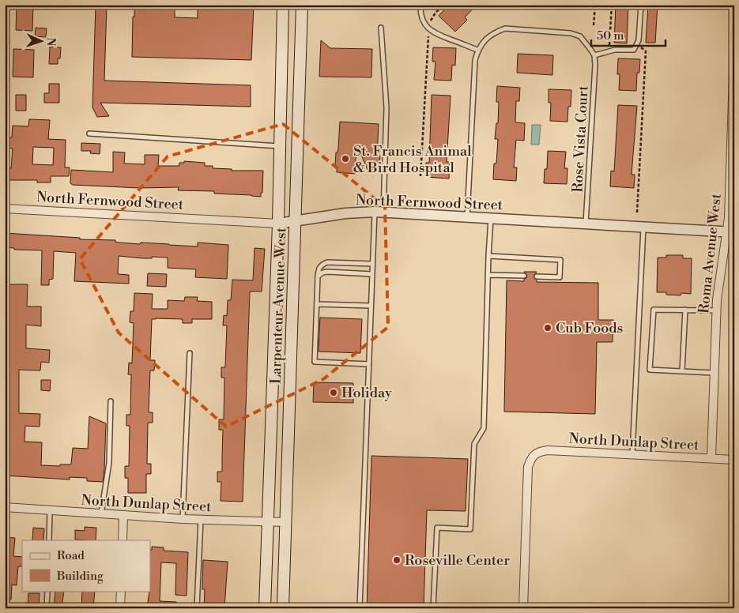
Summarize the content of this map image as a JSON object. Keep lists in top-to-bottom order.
{
  "streets": {
    "main road": ["Larpenteur Avenue West"],
    "street": ["North Fernwood Street", "Roma Avenue West", "North Dunlap Street"],
    "lane": ["Rose Vista Court"]
  },
  "crossings": [
    ["Rose Vista Court", "North Fernwood Street"],
    ["North Fernwood Street", "Roma Avenue West"],
    ["North Fernwood Street", "Larpenteur Avenue West"],
    ["Roma Avenue West", "North Dunlap Street"],
    ["Larpenteur Avenue West", "North Dunlap Street"]
  ],
  "places": [
    "St. Francis Animal & Bird Hospital",
    "Cub Foods",
    "Holiday",
    "Roseville Center"
  ],
  "legend": ["Road", "Building"],
  "scale_bar": "50 m",
  "north": "right"
}
